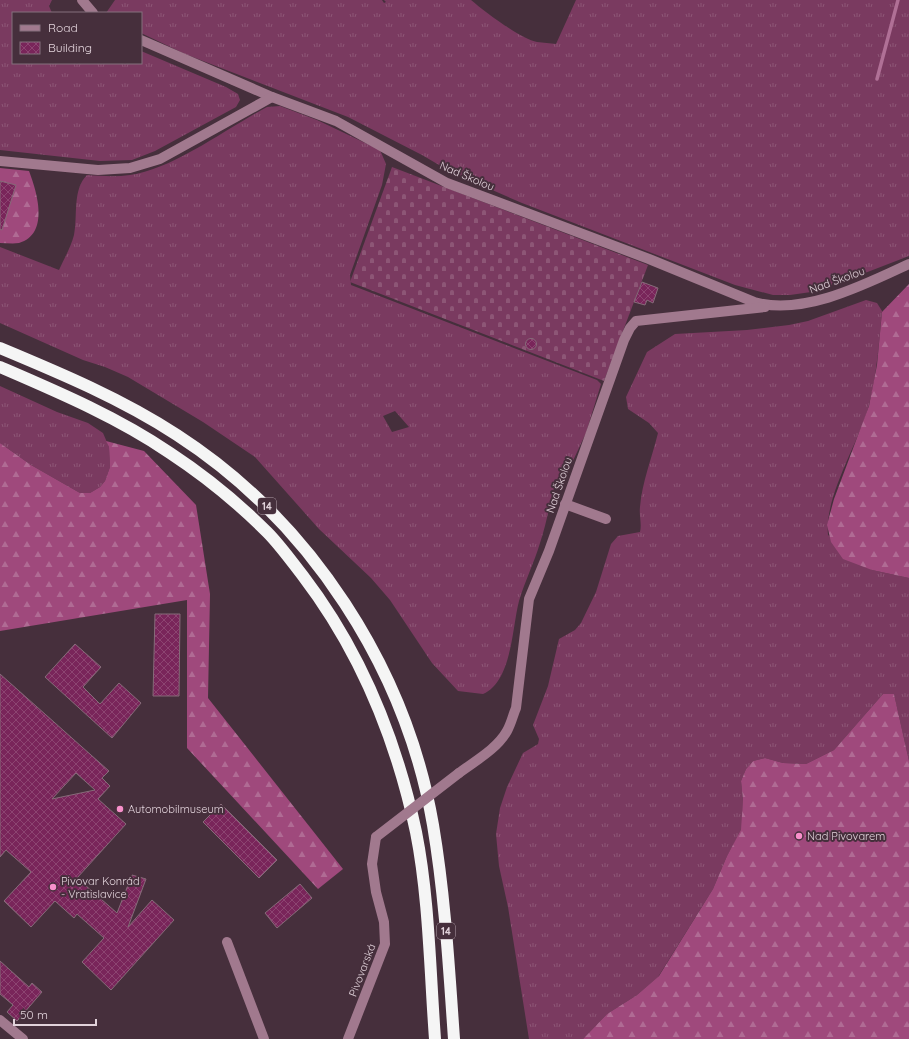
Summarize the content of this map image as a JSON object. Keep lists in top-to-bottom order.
{
  "streets": {
    "highway": ["14"],
    "street": ["Nad Školou", "Pivovarská"]
  },
  "crossings": [
    ["Nad Školou", "Pivovarská"]
  ],
  "places": ["Automobilmuseum", "Nad Pivovarem", "Pivovar Konrád - Vratislavice"],
  "legend": ["Road", "Building"],
  "scale_bar": "50 m"
}
